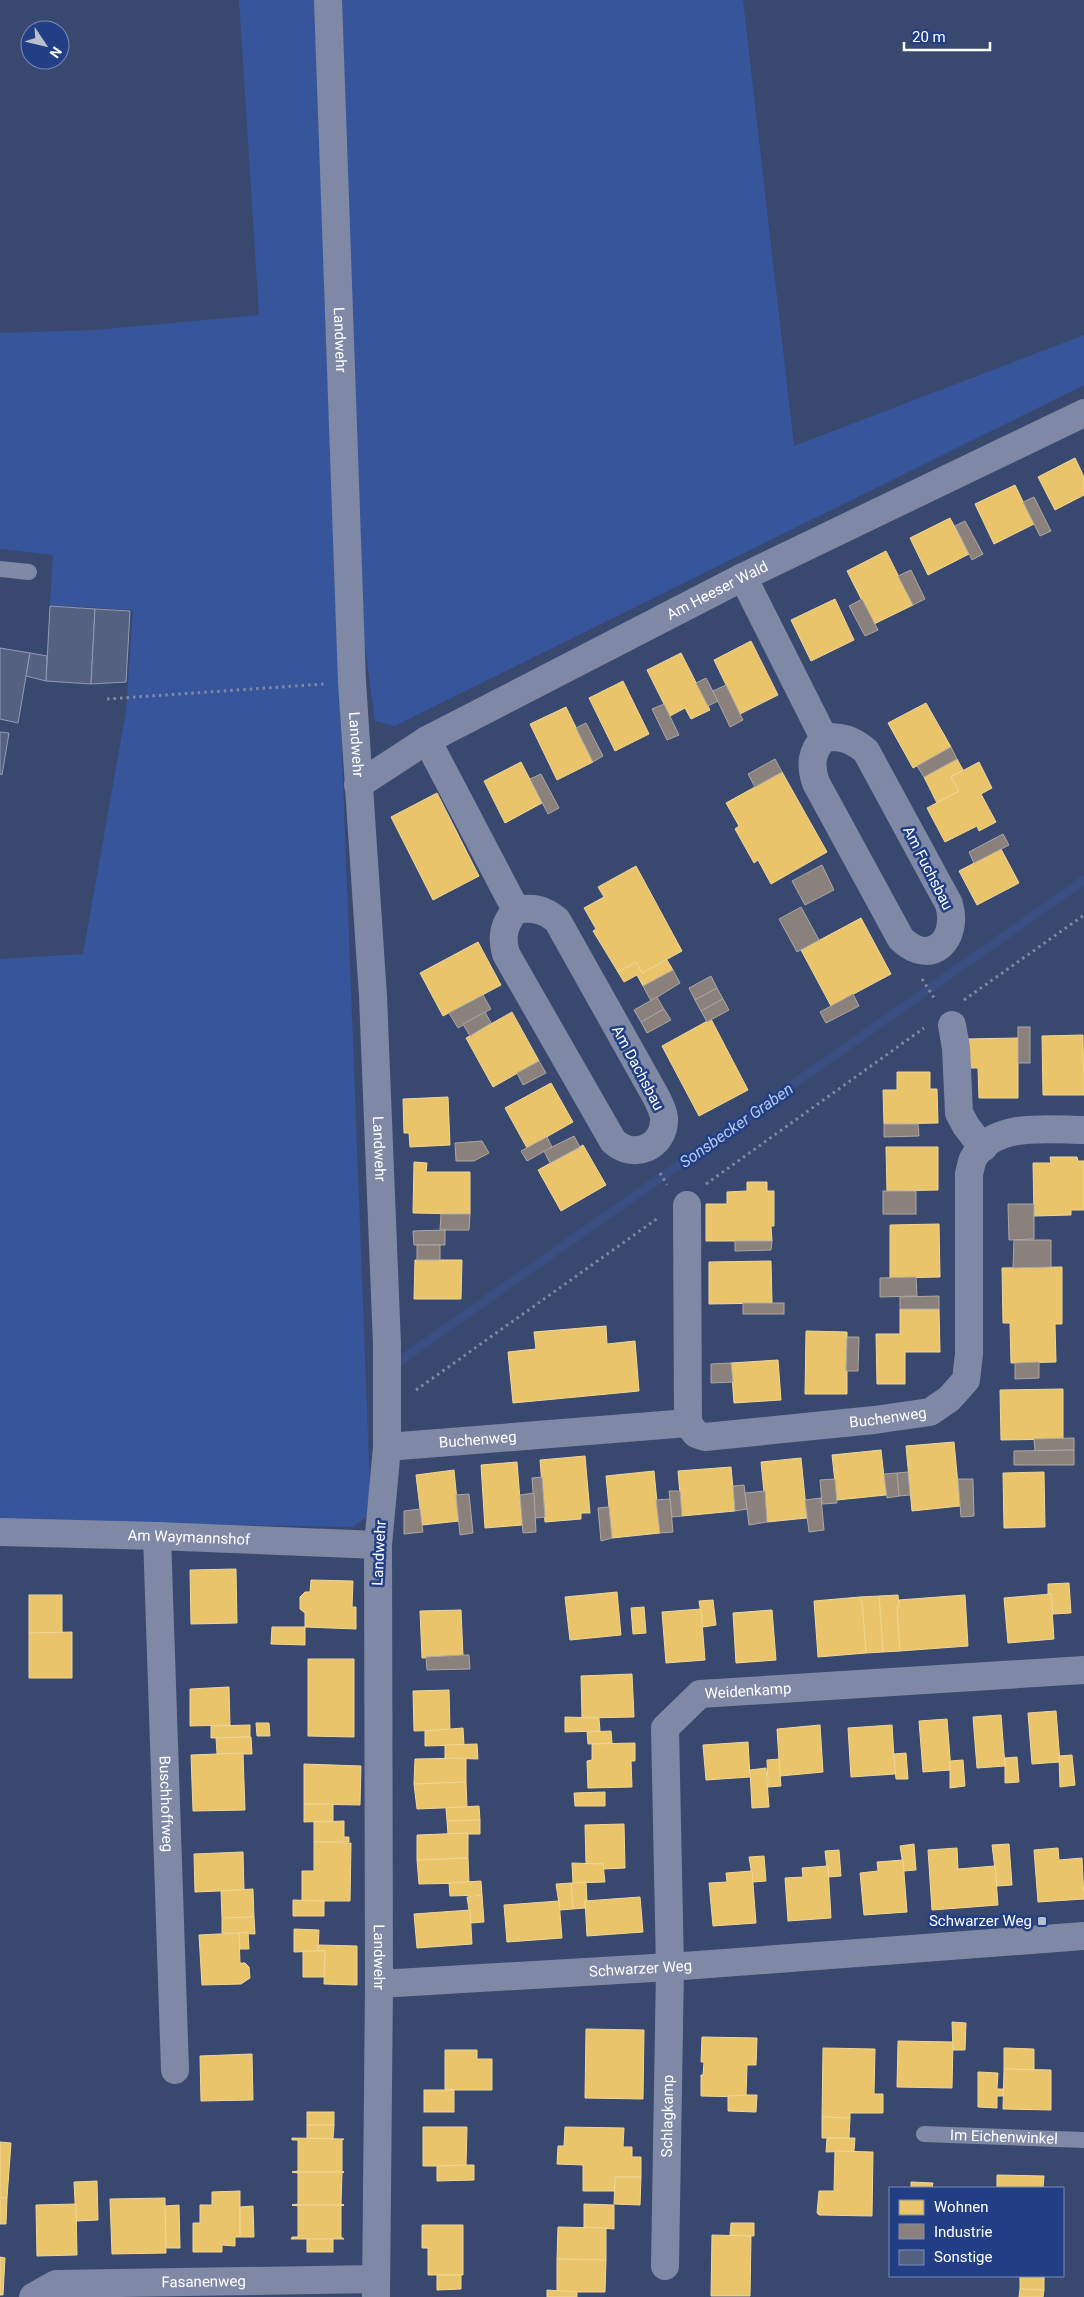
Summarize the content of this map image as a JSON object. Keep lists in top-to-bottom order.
{
  "streets": {
    "street": [
      "Landwehr",
      "Am Heeser Wald",
      "Am Fuchsbau",
      "Am Dachsbau",
      "Buchenweg",
      "Am Waymannshof",
      "Weidenkamp",
      "Buschhoffweg",
      "Schwarzer Weg",
      "Schlagkamp",
      "Fasanenweg"
    ],
    "lane": ["Im Eichenwinkel"]
  },
  "crossings": [
    ["Landwehr", "Am Heeser Wald"],
    ["Landwehr", "Buchenweg"],
    ["Landwehr", "Am Waymannshof"],
    ["Landwehr", "Schwarzer Weg"],
    ["Landwehr", "Fasanenweg"],
    ["Am Waymannshof", "Buschhoffweg"],
    ["Weidenkamp", "Schwarzer Weg"],
    ["Weidenkamp", "Schlagkamp"],
    ["Schwarzer Weg", "Schlagkamp"]
  ],
  "water": ["Sonsbecker Graben"],
  "places": {
    "transit": ["Schwarzer Weg"]
  },
  "legend": ["Wohnen", "Industrie", "Sonstige"],
  "scale_bar": "20 m",
  "north": "bottom right"
}
